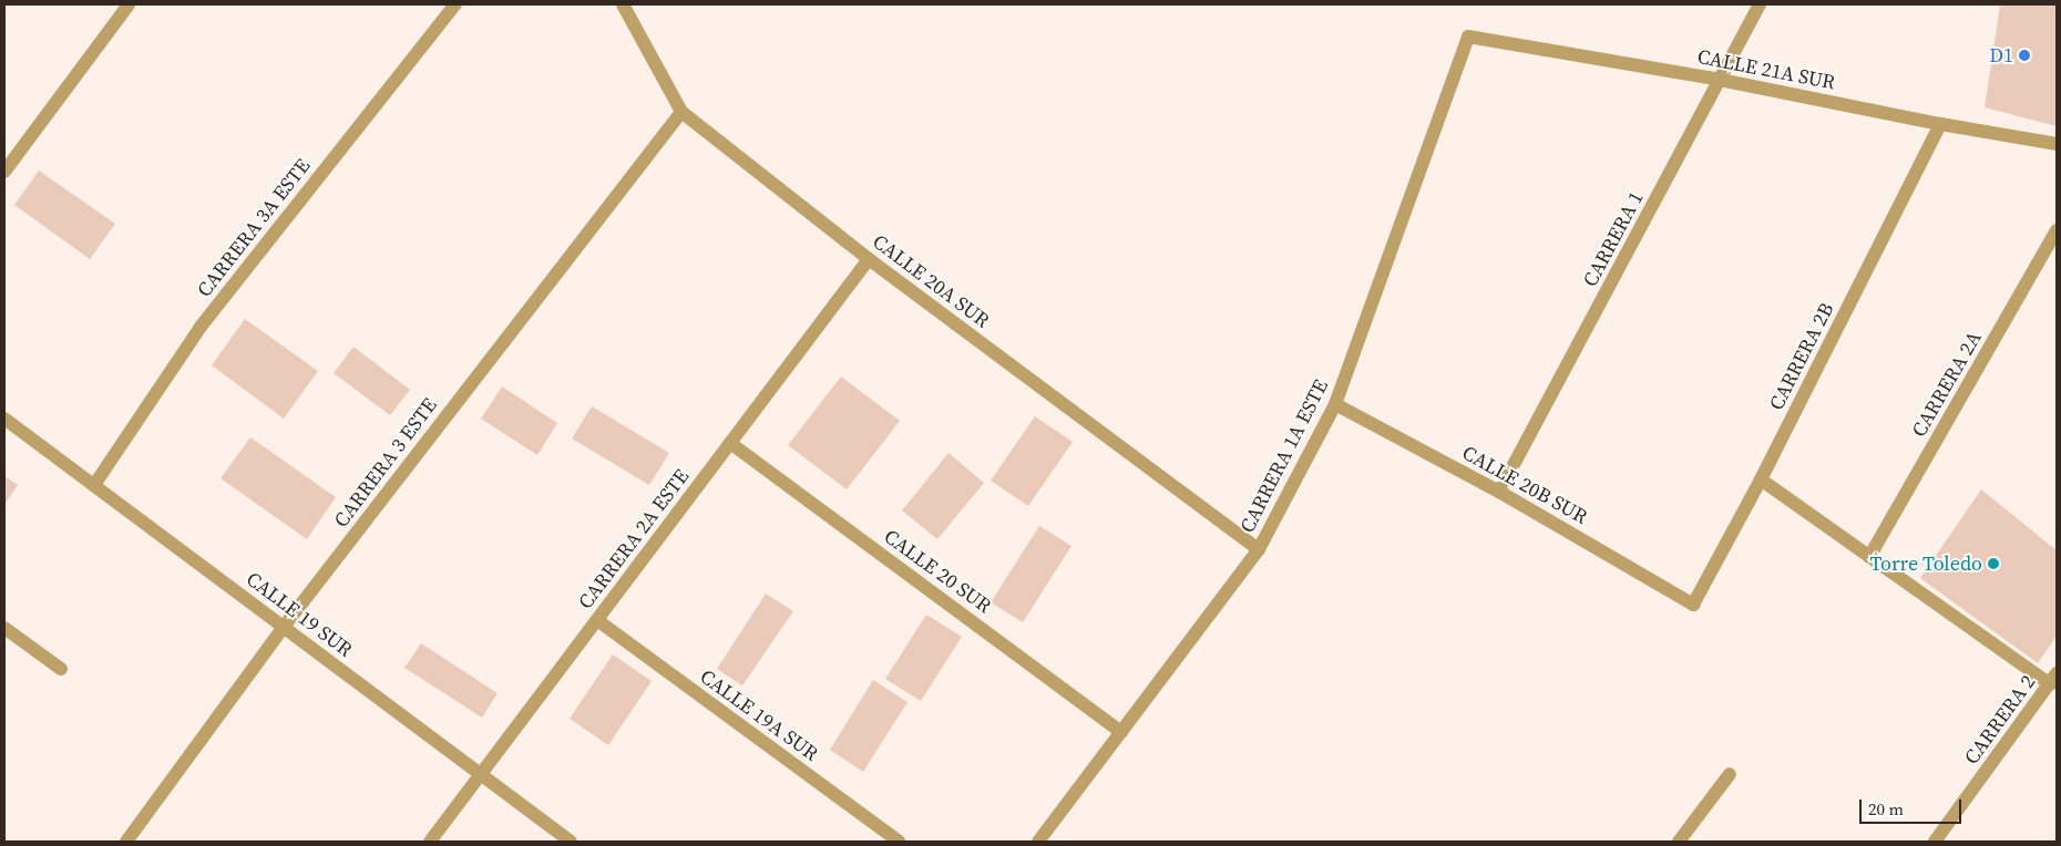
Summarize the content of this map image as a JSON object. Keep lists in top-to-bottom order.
{
  "streets": {
    "street": [
      "CALLE 21A SUR",
      "CARRERA 3A ESTE",
      "CARRERA 1",
      "CALLE 20A SUR",
      "CARRERA 2B",
      "CARRERA 2A",
      "CARRERA 1A ESTE",
      "CARRERA 3 ESTE",
      "CALLE 20B SUR",
      "CARRERA 2A ESTE",
      "CALLE 20 SUR",
      "CALLE 19 SUR",
      "CALLE 19A SUR",
      "CARRERA 2"
    ]
  },
  "crossings": [
    ["CALLE 21A SUR", "CARRERA 1"],
    ["CALLE 21A SUR", "CARRERA 2B"],
    ["CALLE 21A SUR", "CARRERA 1A ESTE"],
    ["CARRERA 3A ESTE", "CALLE 19 SUR"],
    ["CARRERA 1", "CALLE 20B SUR"],
    ["CALLE 20A SUR", "CARRERA 1A ESTE"],
    ["CALLE 20A SUR", "CARRERA 3 ESTE"],
    ["CALLE 20A SUR", "CARRERA 2A ESTE"],
    ["CARRERA 2B", "CALLE 20B SUR"],
    ["CARRERA 1A ESTE", "CALLE 20B SUR"],
    ["CARRERA 1A ESTE", "CALLE 20 SUR"],
    ["CARRERA 3 ESTE", "CALLE 19 SUR"],
    ["CARRERA 2A ESTE", "CALLE 20 SUR"],
    ["CARRERA 2A ESTE", "CALLE 19 SUR"],
    ["CARRERA 2A ESTE", "CALLE 19A SUR"]
  ],
  "places": ["D1", "Torre Toledo"],
  "scale_bar": "20 m"
}
